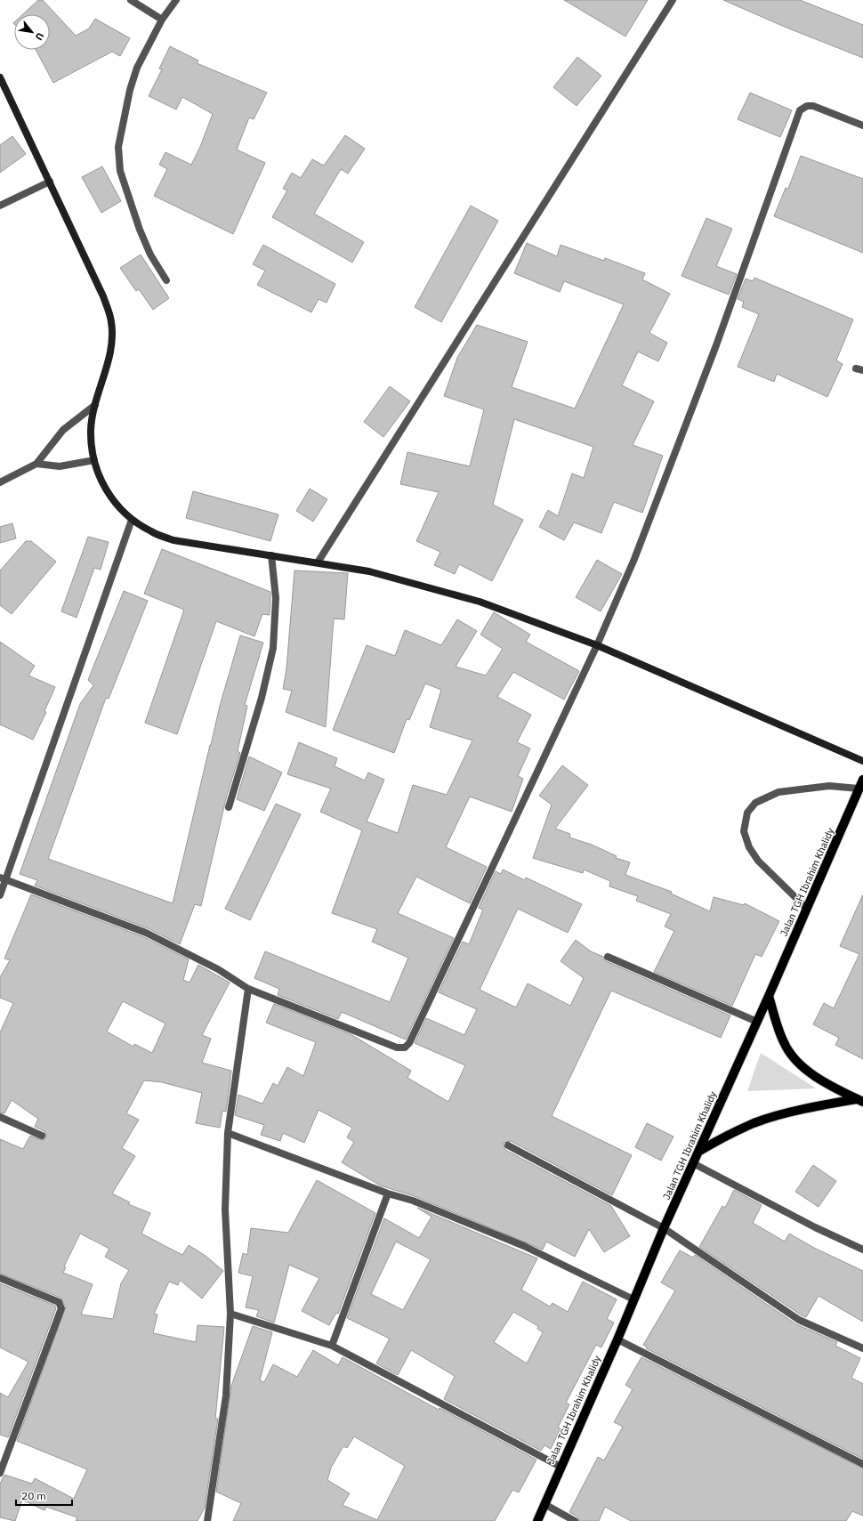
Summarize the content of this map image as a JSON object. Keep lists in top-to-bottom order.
{
  "streets": {
    "main road": ["Jalan TGH Ibrahim Khalidy"]
  },
  "scale_bar": "20 m",
  "north": "bottom right"
}
